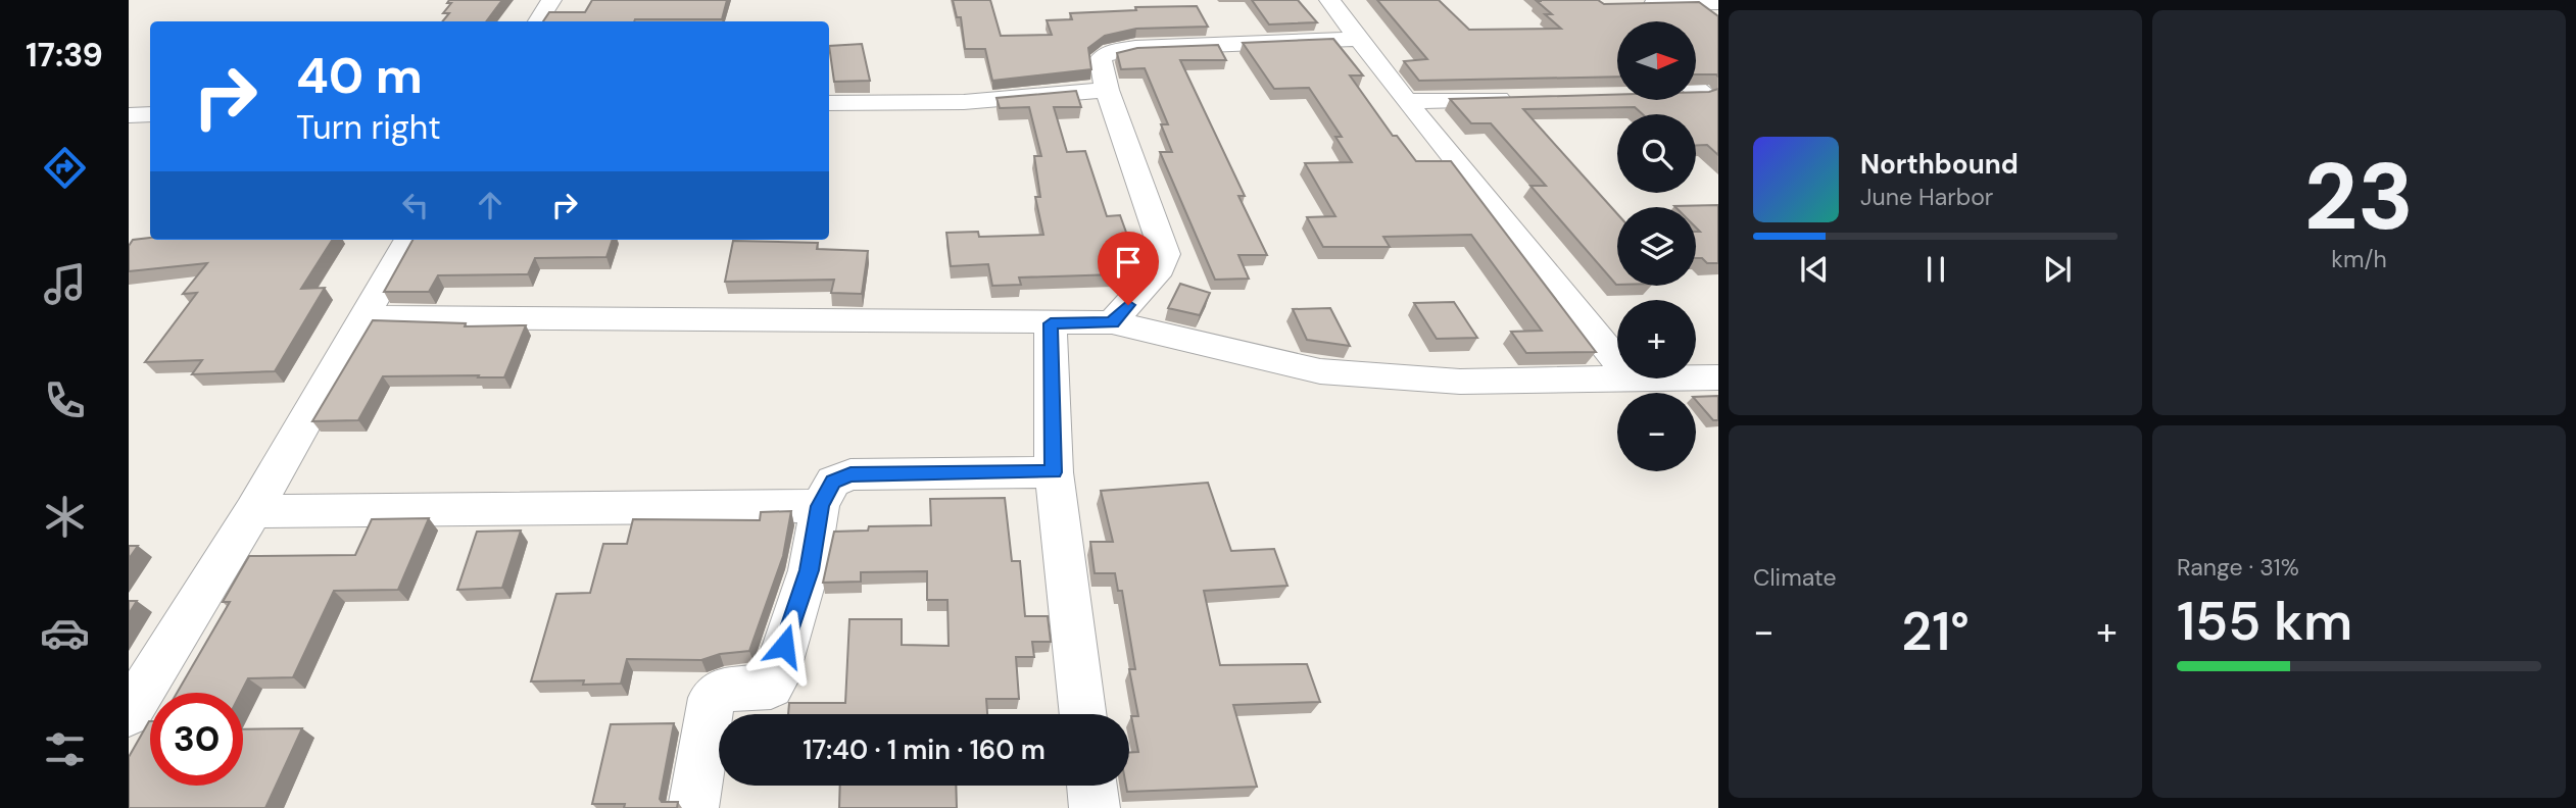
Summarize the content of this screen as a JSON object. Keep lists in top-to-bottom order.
{
  "north": "right",
  "page": {
    "tabs": "17:39",
    "tile": [
      ["23", "km/h"],
      "Climate",
      ["Range · 31%", "155 km"]
    ],
    "map_buttons": ["+", "−"],
    "turn": ["40 m", "Turn right"],
    "song": ["Northbound", "June Harbor"],
    "heat": ["−", "21°", "+"],
    "limit": "30",
    "trip": "17:40 · 1 min · 160 m"
  }
}
